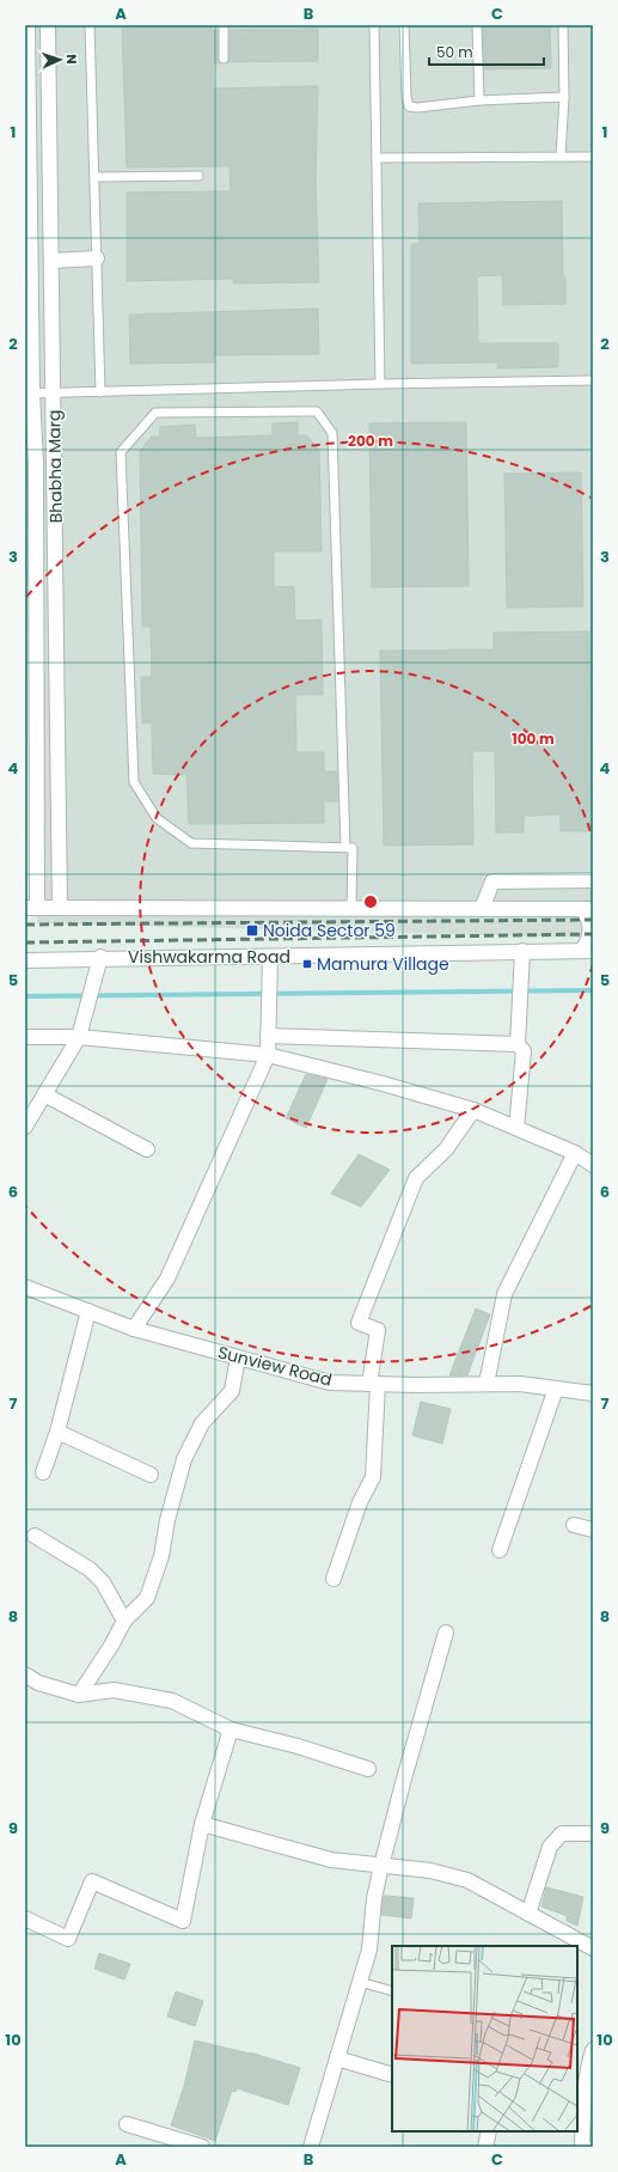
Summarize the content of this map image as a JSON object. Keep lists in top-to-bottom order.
{
  "streets": {
    "street": ["Bhabha Marg", "Vishwakarma Road", "Sunview Road"]
  },
  "places": {
    "transit": ["Noida Sector 59", "Mamura Village"]
  },
  "scale_bar": "50 m",
  "north": "right",
  "grid": {
    "columns": ["A", "B", "C"],
    "rows": [
      "1",
      "2",
      "3",
      "4",
      "5",
      "6",
      "7",
      "8",
      "9",
      "10"
    ]
  },
  "rings": ["200 m", "100 m"]
}
